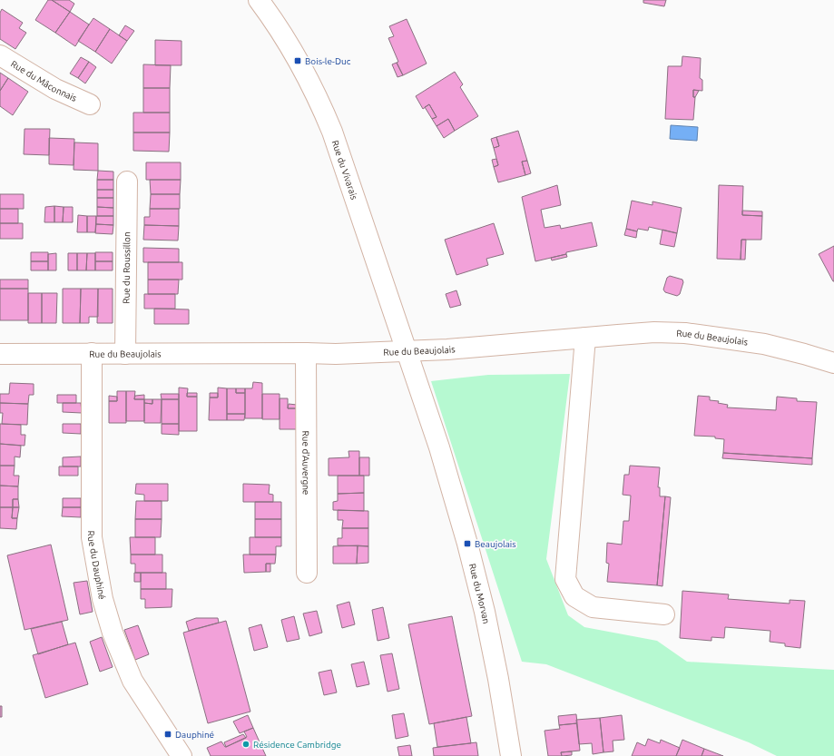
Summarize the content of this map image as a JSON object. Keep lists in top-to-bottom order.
{
  "streets": {
    "street": [
      "Rue du Mâconnais",
      "Rue du Vivarais",
      "Rue du Roussillon",
      "Rue du Beaujolais",
      "Rue d'Auvergne",
      "Rue du Dauphiné",
      "Rue du Morvan"
    ]
  },
  "crossings": [
    ["Rue du Vivarais", "Rue du Beaujolais"],
    ["Rue du Vivarais", "Rue du Morvan"],
    ["Rue du Roussillon", "Rue du Beaujolais"],
    ["Rue du Beaujolais", "Rue d'Auvergne"],
    ["Rue du Beaujolais", "Rue du Dauphiné"],
    ["Rue du Beaujolais", "Rue du Morvan"]
  ],
  "places": {
    "transit": ["Bois-le-Duc", "Beaujolais", "Dauphiné"],
    "other": ["Résidence Cambridge"]
  }
}
